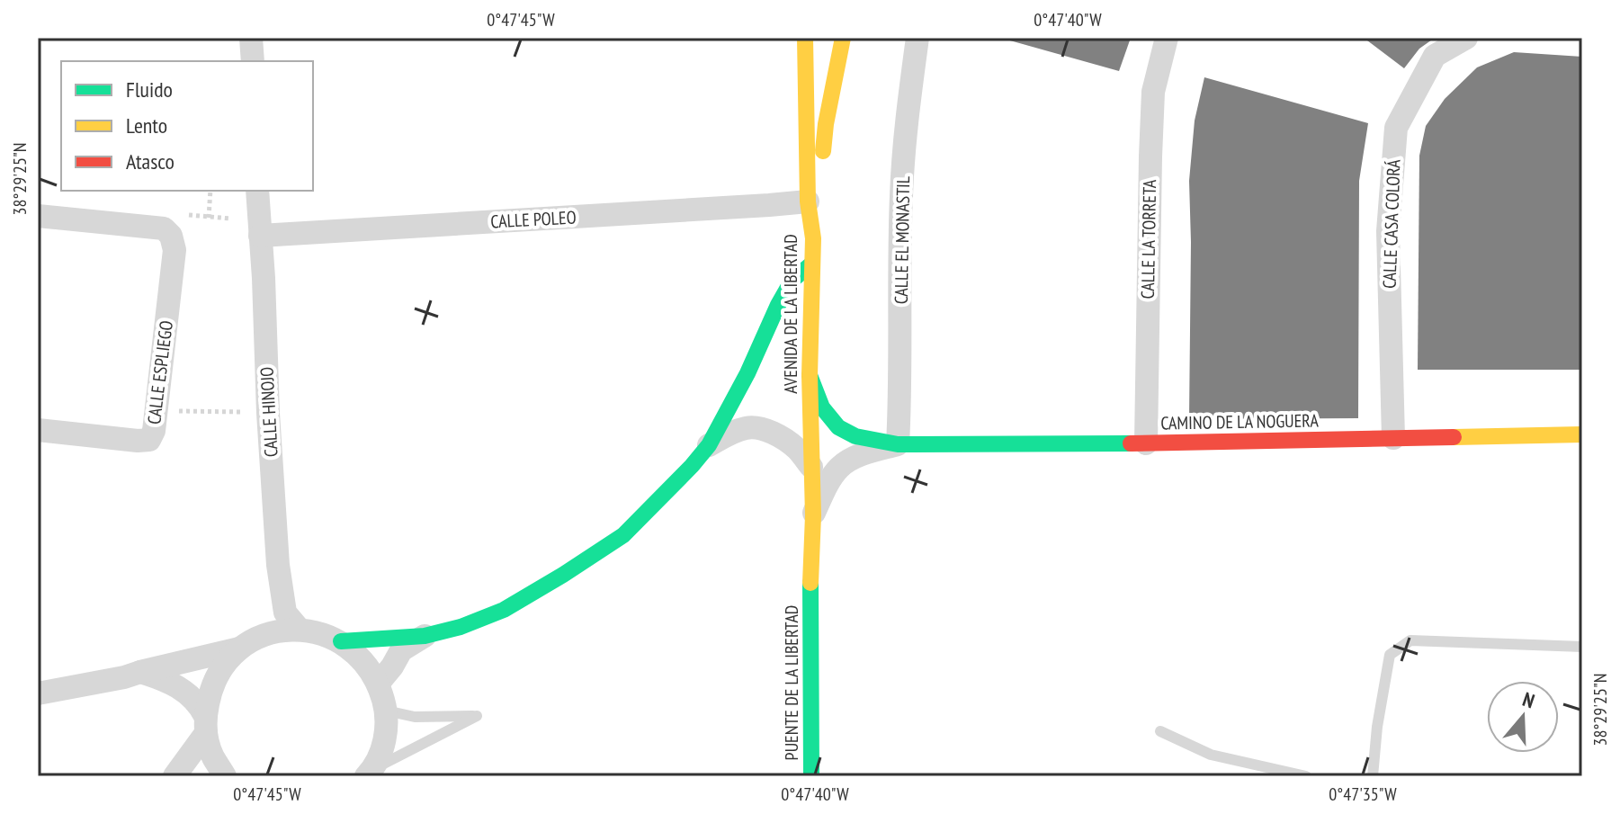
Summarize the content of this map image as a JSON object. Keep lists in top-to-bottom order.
{
  "streets": {
    "street": [
      "CALLE POLEO",
      "CALLE CASA COLORÁ",
      "CALLE LA TORRETA",
      "CALLE EL MONASTIL",
      "AVENIDA DE LA LIBERTAD",
      "CALLE ESPLIEGO",
      "CALLE HINOJO",
      "CAMINO DE LA NOGUERA",
      "PUENTE DE LA LIBERTAD"
    ]
  },
  "crossings": [
    ["CALLE POLEO", "AVENIDA DE LA LIBERTAD"],
    ["CALLE POLEO", "CALLE HINOJO"],
    ["CALLE CASA COLORÁ", "CAMINO DE LA NOGUERA"],
    ["CALLE LA TORRETA", "CAMINO DE LA NOGUERA"],
    ["CALLE EL MONASTIL", "CAMINO DE LA NOGUERA"],
    ["AVENIDA DE LA LIBERTAD", "CAMINO DE LA NOGUERA"],
    ["AVENIDA DE LA LIBERTAD", "PUENTE DE LA LIBERTAD"]
  ],
  "legend": ["Fluido", "Lento", "Atasco"],
  "north": "top",
  "coordinates": [
    "0°47'45\"W",
    "0°47'40\"W",
    "38°29'25\"N",
    "0°47'35\"W"
  ]
}
